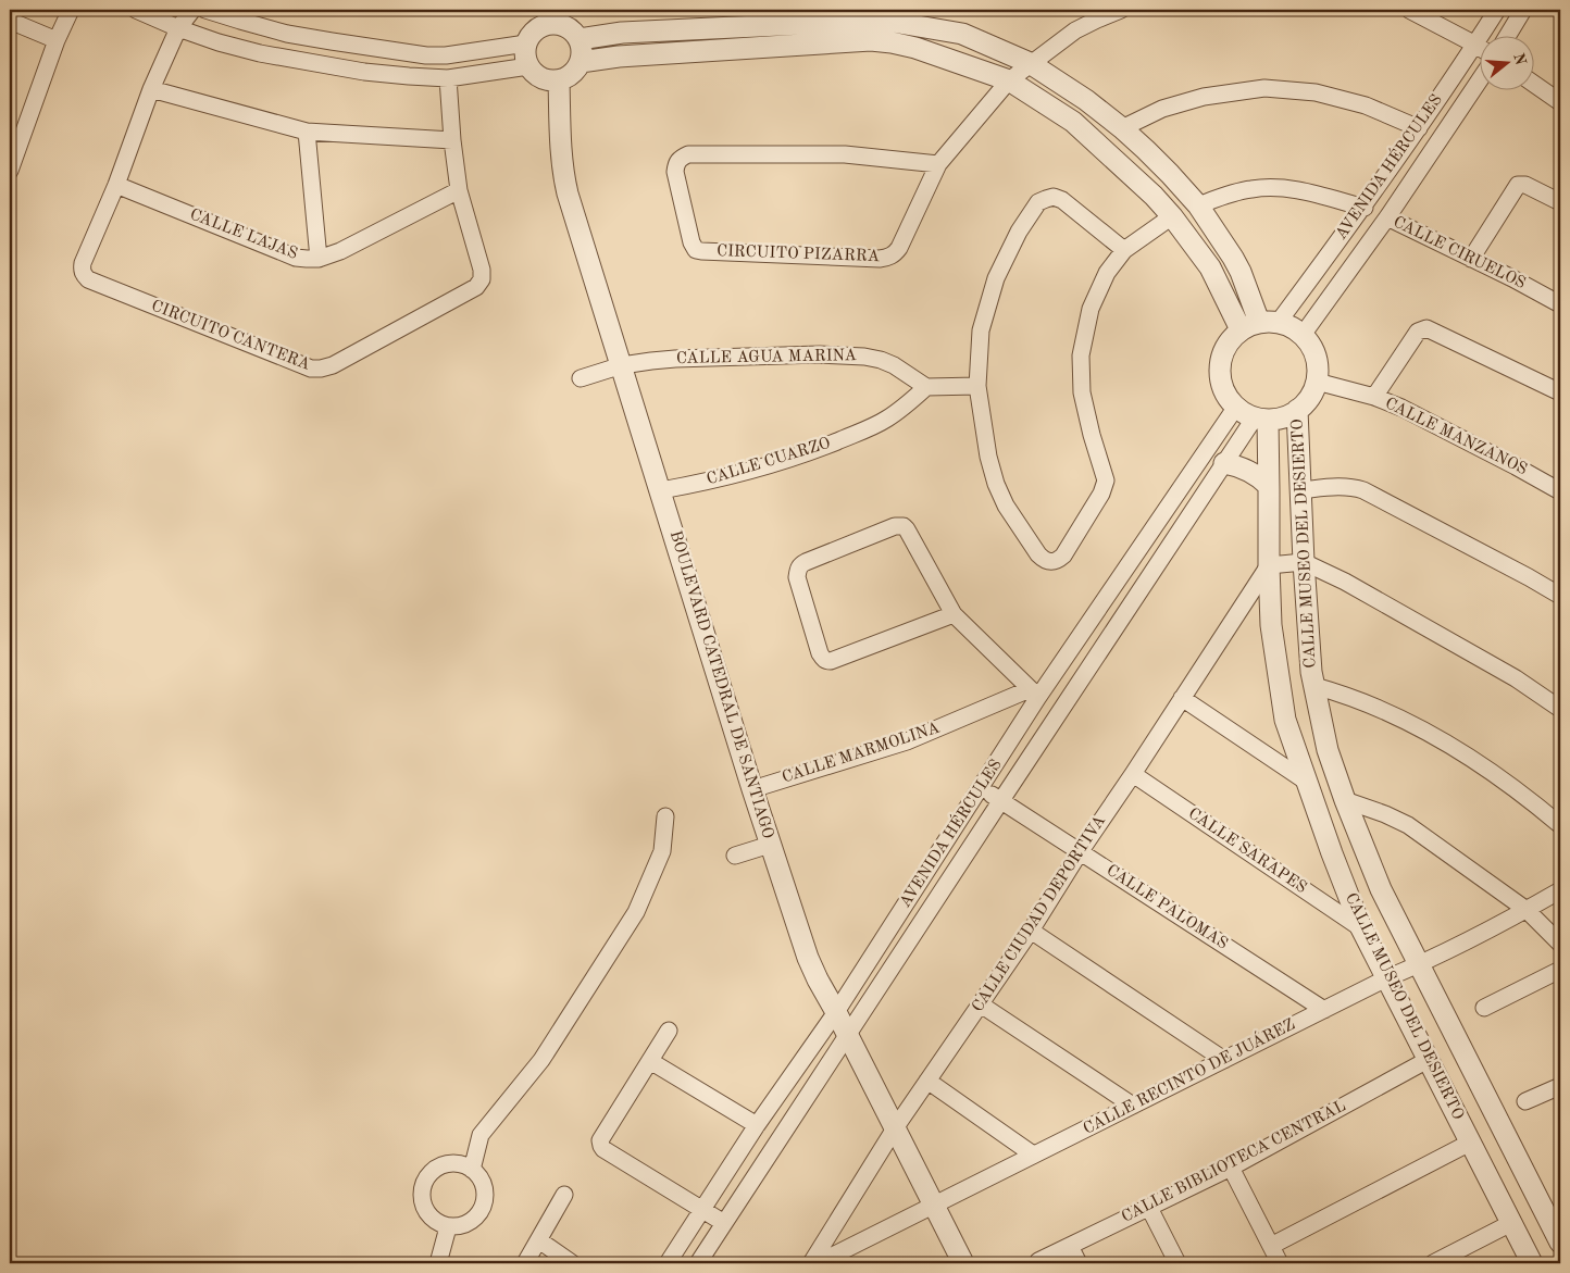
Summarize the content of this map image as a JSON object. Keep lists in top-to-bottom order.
{
  "streets": {
    "street": [
      "AVENIDA HÉRCULES",
      "CALLE LAJAS",
      "CALLE CIRUELOS",
      "CIRCUITO PIZARRA",
      "CIRCUITO CANTERA",
      "CALLE AGUA MARINA",
      "CALLE MANZANOS",
      "CALLE CUARZO",
      "CALLE MUSEO DEL DESIERTO",
      "BOULEVARD CATEDRAL DE SANTIAGO",
      "CALLE MARMOLINA",
      "CALLE SARAPES",
      "CALLE PALOMAS",
      "CALLE CIUDAD DEPORTIVA",
      "CALLE RECINTO DE JUÁREZ",
      "CALLE BIBLIOTECA CENTRAL"
    ]
  },
  "crossings": [
    ["AVENIDA HÉRCULES", "CALLE CIRUELOS"],
    ["AVENIDA HÉRCULES", "CALLE MANZANOS"],
    ["AVENIDA HÉRCULES", "CALLE MUSEO DEL DESIERTO"],
    ["AVENIDA HÉRCULES", "BOULEVARD CATEDRAL DE SANTIAGO"],
    ["AVENIDA HÉRCULES", "CALLE MARMOLINA"],
    ["AVENIDA HÉRCULES", "CALLE PALOMAS"],
    ["CALLE LAJAS", "CIRCUITO CANTERA"],
    ["CALLE AGUA MARINA", "CALLE CUARZO"],
    ["CALLE AGUA MARINA", "BOULEVARD CATEDRAL DE SANTIAGO"],
    ["CALLE MANZANOS", "CALLE MUSEO DEL DESIERTO"],
    ["CALLE CUARZO", "BOULEVARD CATEDRAL DE SANTIAGO"],
    ["CALLE MUSEO DEL DESIERTO", "CALLE SARAPES"],
    ["CALLE MUSEO DEL DESIERTO", "CALLE CIUDAD DEPORTIVA"],
    ["CALLE MUSEO DEL DESIERTO", "CALLE RECINTO DE JUÁREZ"],
    ["CALLE MUSEO DEL DESIERTO", "CALLE BIBLIOTECA CENTRAL"],
    ["BOULEVARD CATEDRAL DE SANTIAGO", "CALLE MARMOLINA"],
    ["BOULEVARD CATEDRAL DE SANTIAGO", "CALLE CIUDAD DEPORTIVA"],
    ["BOULEVARD CATEDRAL DE SANTIAGO", "CALLE RECINTO DE JUÁREZ"],
    ["CALLE SARAPES", "CALLE CIUDAD DEPORTIVA"],
    ["CALLE PALOMAS", "CALLE CIUDAD DEPORTIVA"],
    ["CALLE PALOMAS", "CALLE RECINTO DE JUÁREZ"]
  ],
  "north": "right"
}
